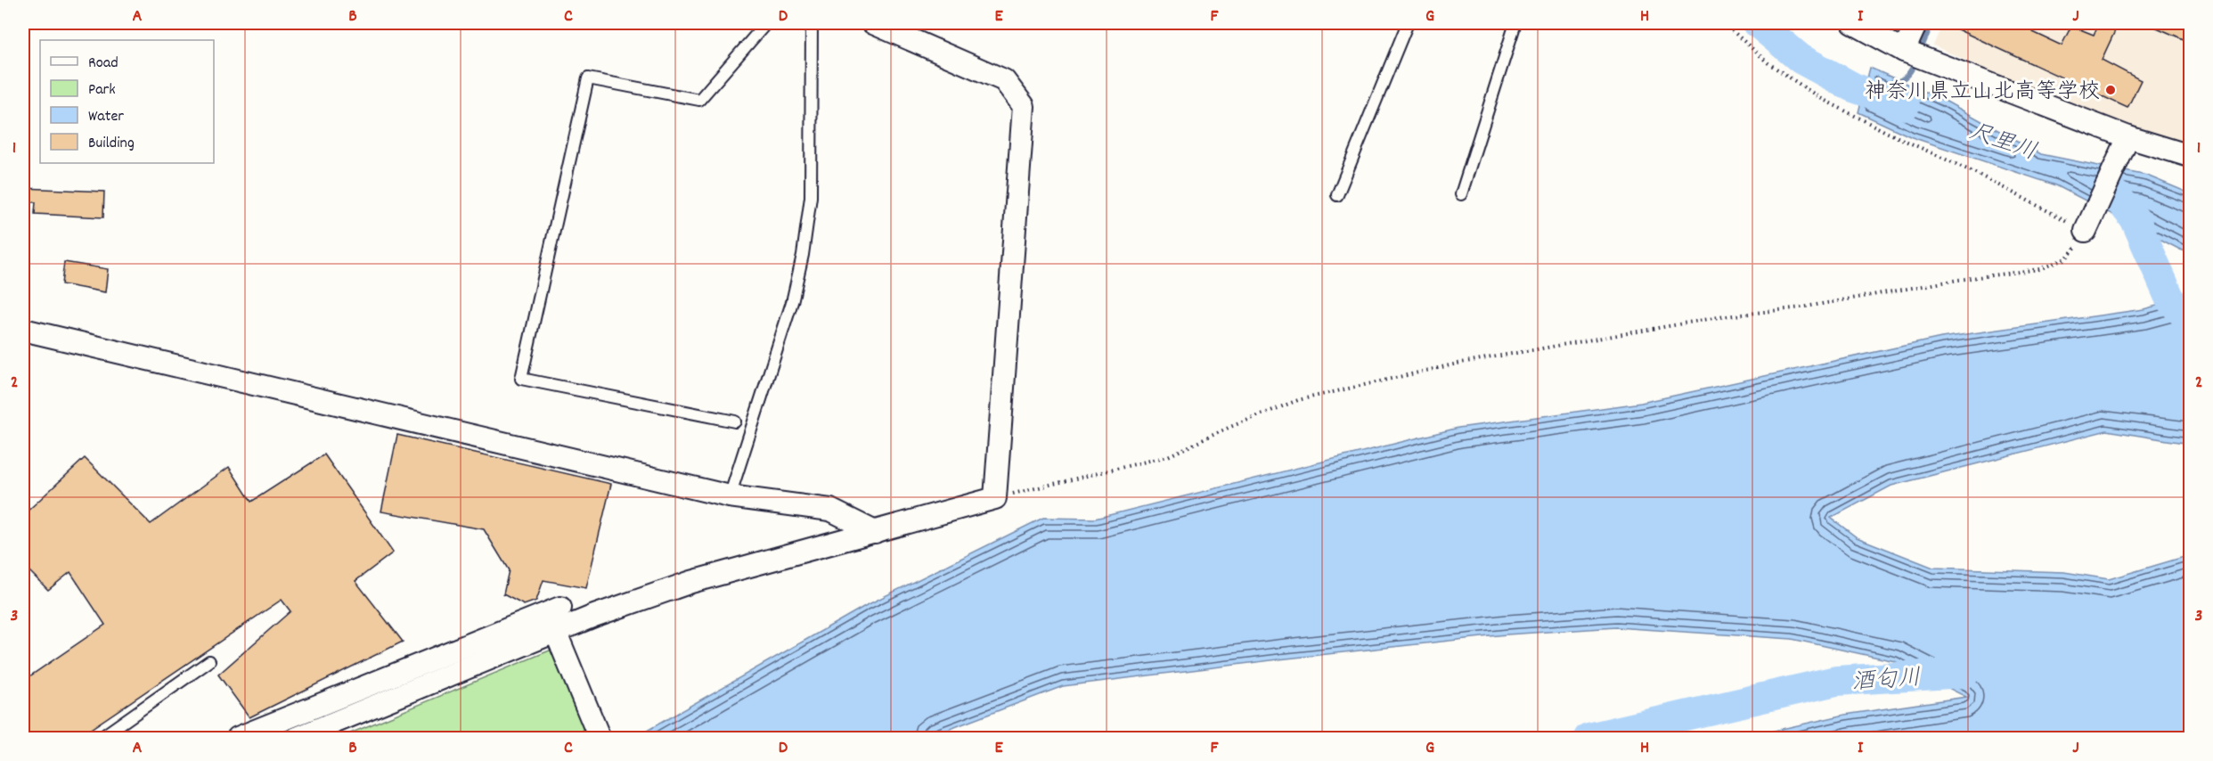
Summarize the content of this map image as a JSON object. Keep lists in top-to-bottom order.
{
  "water": ["尺里川", "酒匂川"],
  "places": ["神奈川県立山北高等学校"],
  "legend": [
    "Road",
    "Park",
    "Water",
    "Building"
  ],
  "grid": {
    "columns": [
      "A",
      "B",
      "C",
      "D",
      "E",
      "F",
      "G",
      "H",
      "I",
      "J"
    ],
    "rows": ["1", "2", "3"]
  }
}
